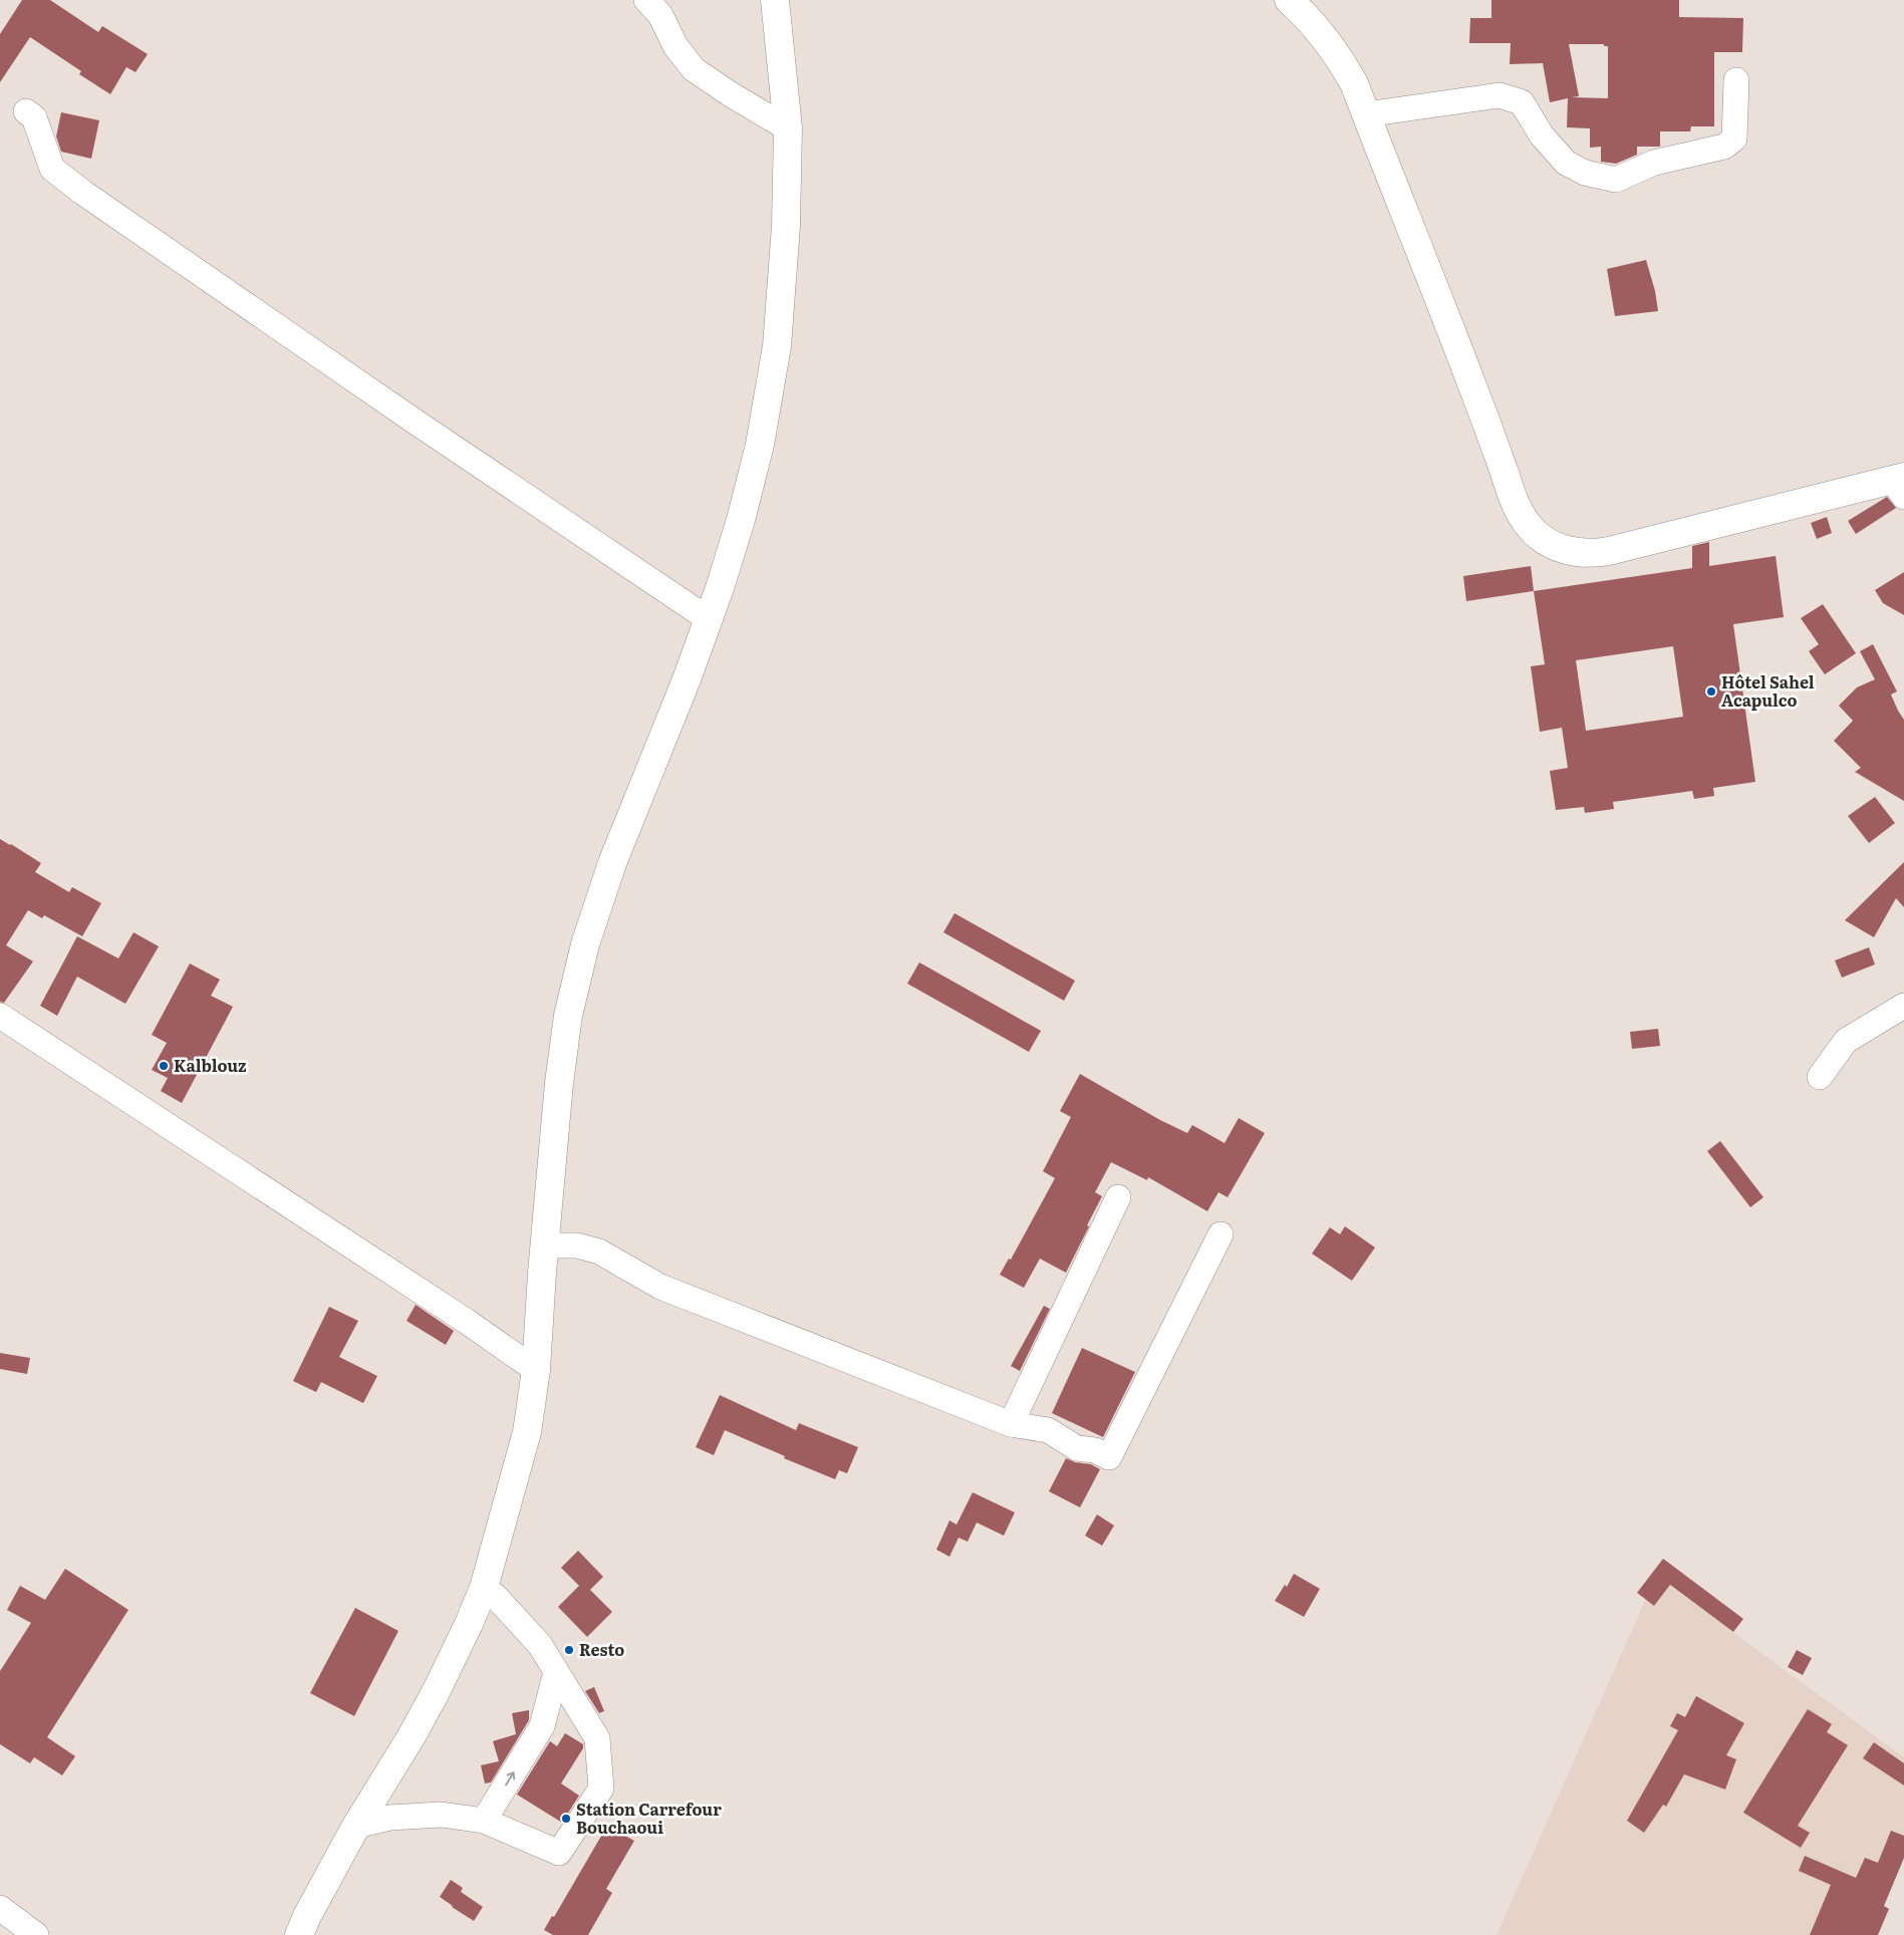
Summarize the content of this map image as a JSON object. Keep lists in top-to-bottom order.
{
  "places": [
    "Hôtel Sahel Acapulco",
    "Kalblouz",
    "Resto",
    "Station Carrefour Bouchaoui"
  ]
}
